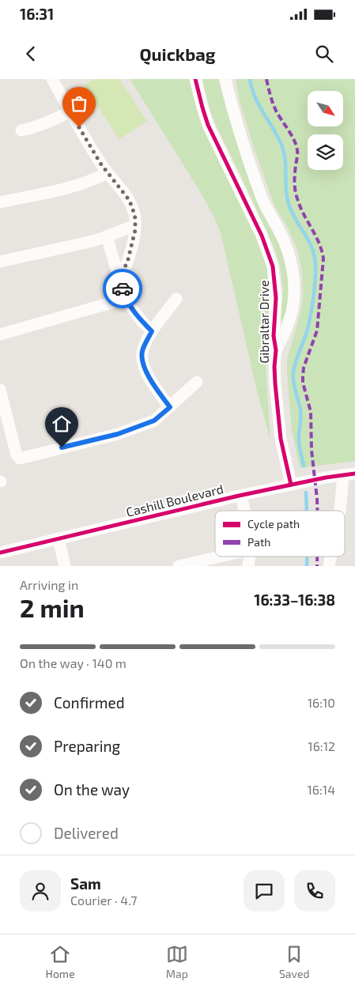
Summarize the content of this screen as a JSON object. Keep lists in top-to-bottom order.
{
  "streets": {
    "street": ["Gibraltar Drive", "Cashill Boulevard"]
  },
  "crossings": [
    ["Gibraltar Drive", "Cashill Boulevard"]
  ],
  "legend": ["Cycle path", "Path"],
  "north": "bottom right",
  "page": {
    "status": "16:31",
    "header": "Quickbag",
    "heading": ["2 min", "Arriving in", "16:33–16:38"],
    "panel": ["Sam", "Courier · 4.7"],
    "bar": "On the way · 140 m",
    "list": [
      ["Confirmed", "16:10"],
      ["Preparing", "16:12"],
      ["On the way", "16:14"],
      "Delivered"
    ],
    "tabs": ["Home", "Map", "Saved"]
  }
}
